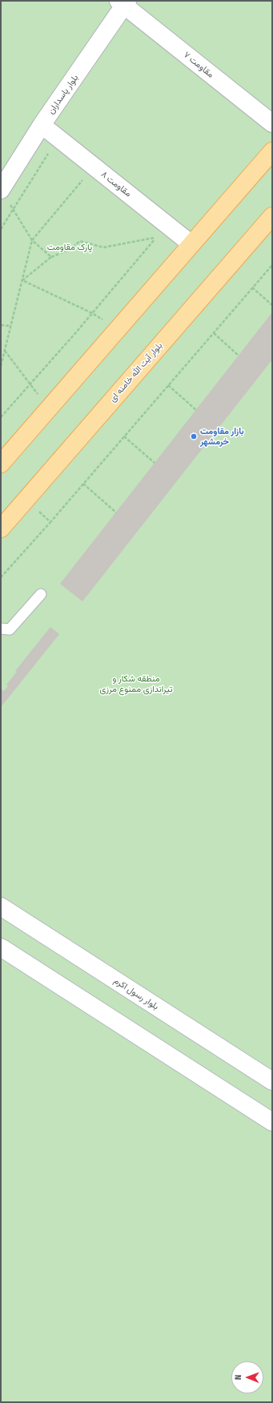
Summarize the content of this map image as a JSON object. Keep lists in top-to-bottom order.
{
  "streets": {
    "main road": [
      "مقاومت ۷",
      "بلوار پاسداران",
      "مقاومت ۸",
      "بلوار آیت الله خامنه ای",
      "بلوار رسول اکرم"
    ]
  },
  "crossings": [
    ["مقاومت ۷", "بلوار پاسداران"],
    ["بلوار پاسداران", "مقاومت ۸"]
  ],
  "parks": ["پارک مقاومت", "منطقه شکار و تیراندازی ممنوع مرزی"],
  "places": ["بازار مقاومت خرمشهر"],
  "north": "left"
}
